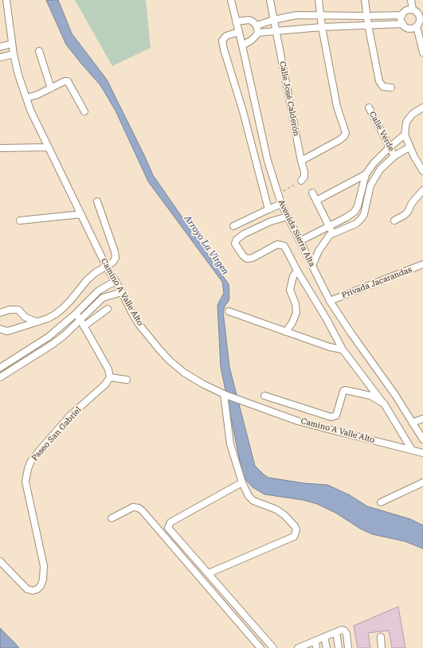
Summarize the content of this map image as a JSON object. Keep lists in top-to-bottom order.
{
  "streets": {
    "street": [
      "Calle José Calderón",
      "Calle Verde",
      "Avenida Sierra Alta",
      "Privada Jacarandas",
      "Camino A Valle Alto",
      "Paseo San Gabriel"
    ]
  },
  "crossings": [
    ["Avenida Sierra Alta", "Privada Jacarandas"]
  ],
  "water": ["Arroyo La Virgen"]
}
